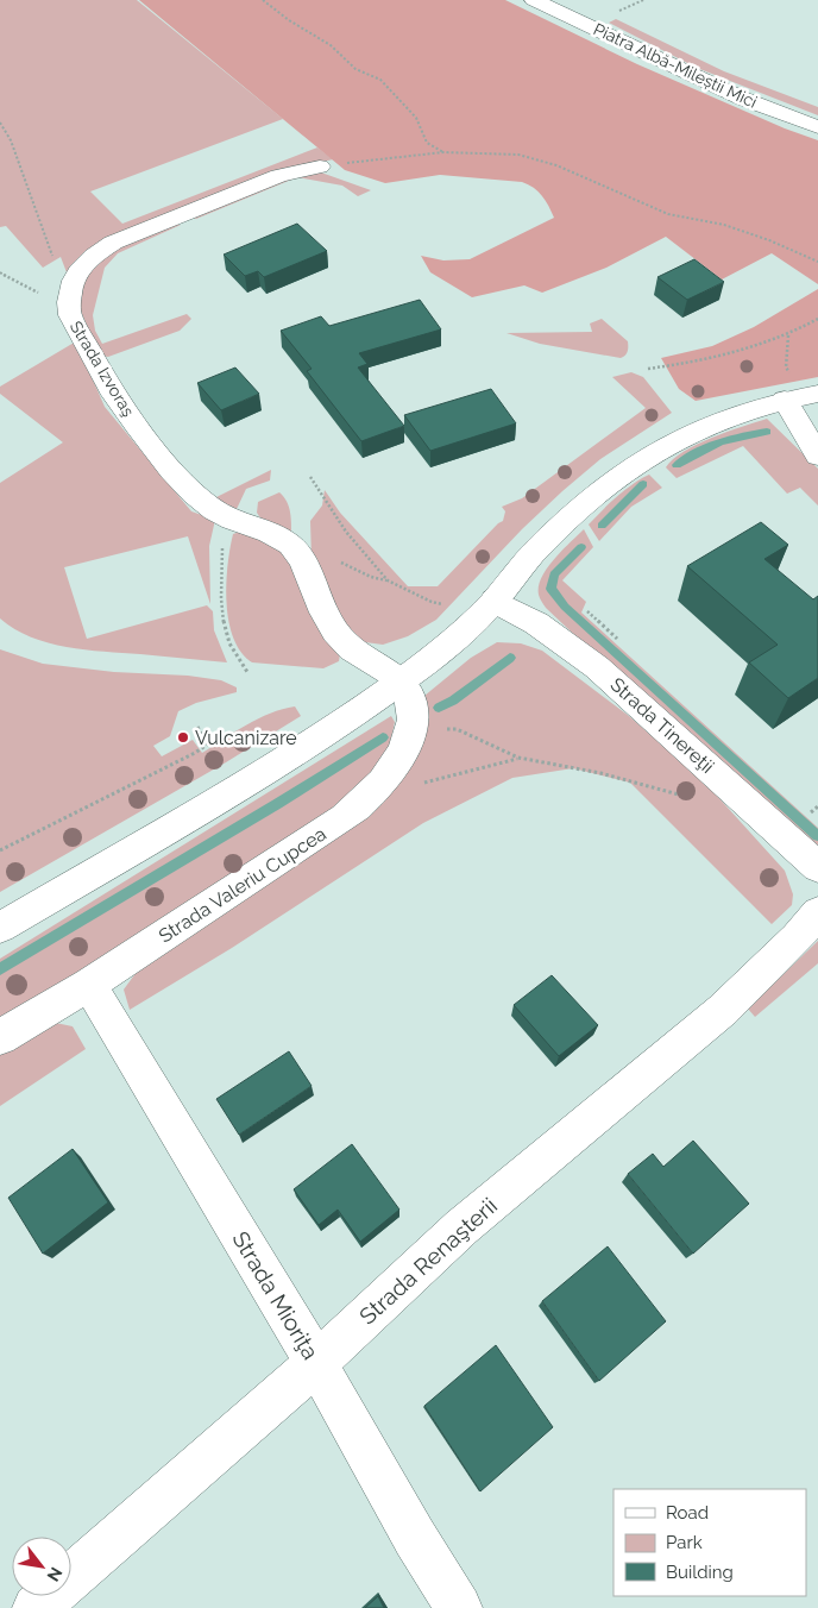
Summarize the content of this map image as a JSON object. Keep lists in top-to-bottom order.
{
  "streets": {
    "street": [
      "Piatra Albă-Mileștii Mici",
      "Strada Izvoraş",
      "Strada Tinereţii",
      "Strada Valeriu Cupcea",
      "Strada Renaşterii",
      "Strada Mioriţa"
    ]
  },
  "crossings": [
    ["Strada Izvoraş", "Strada Valeriu Cupcea"],
    ["Strada Valeriu Cupcea", "Strada Mioriţa"],
    ["Strada Renaşterii", "Strada Mioriţa"]
  ],
  "places": ["Vulcanizare"],
  "legend": ["Road", "Park", "Building"],
  "north": "bottom right"
}
